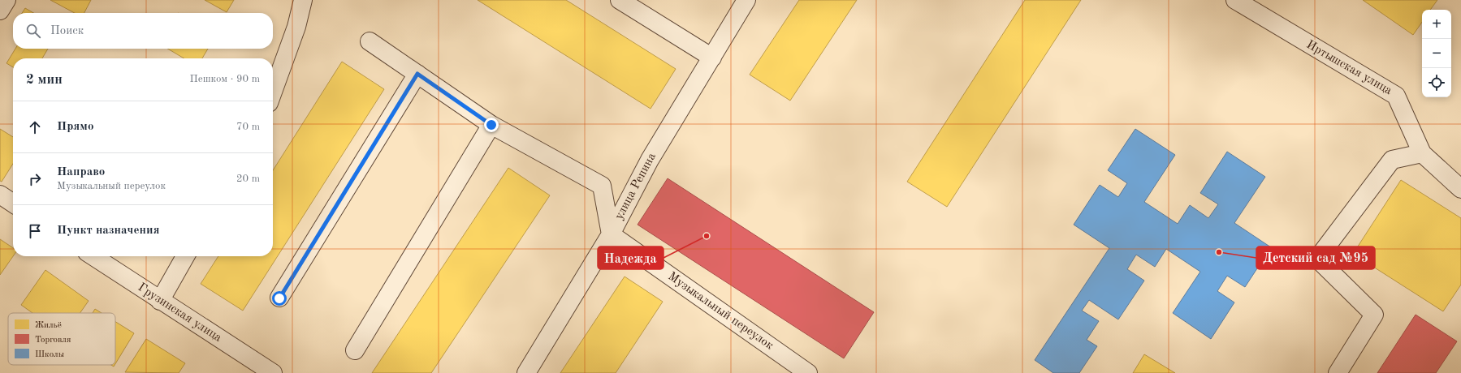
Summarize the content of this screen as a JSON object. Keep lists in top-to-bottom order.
{
  "streets": {
    "street": [
      "Иртышская улица",
      "улица Репина",
      "Музыкальный переулок",
      "Грузинская улица"
    ]
  },
  "crossings": [
    ["улица Репина", "Музыкальный переулок"]
  ],
  "places": ["Надежда", "Детский сад №95"],
  "legend": ["Жильё", "Торговля", "Школы"],
  "page": {
    "map_buttons": ["+", "−"],
    "search": "Поиск",
    "heading": ["2 мин", "Пешком · 90 m"],
    "list": [
      ["Прямо", "70 m"],
      ["Направо", "Музыкальный переулок", "20 m"],
      "Пункт назначения"
    ]
  }
}
